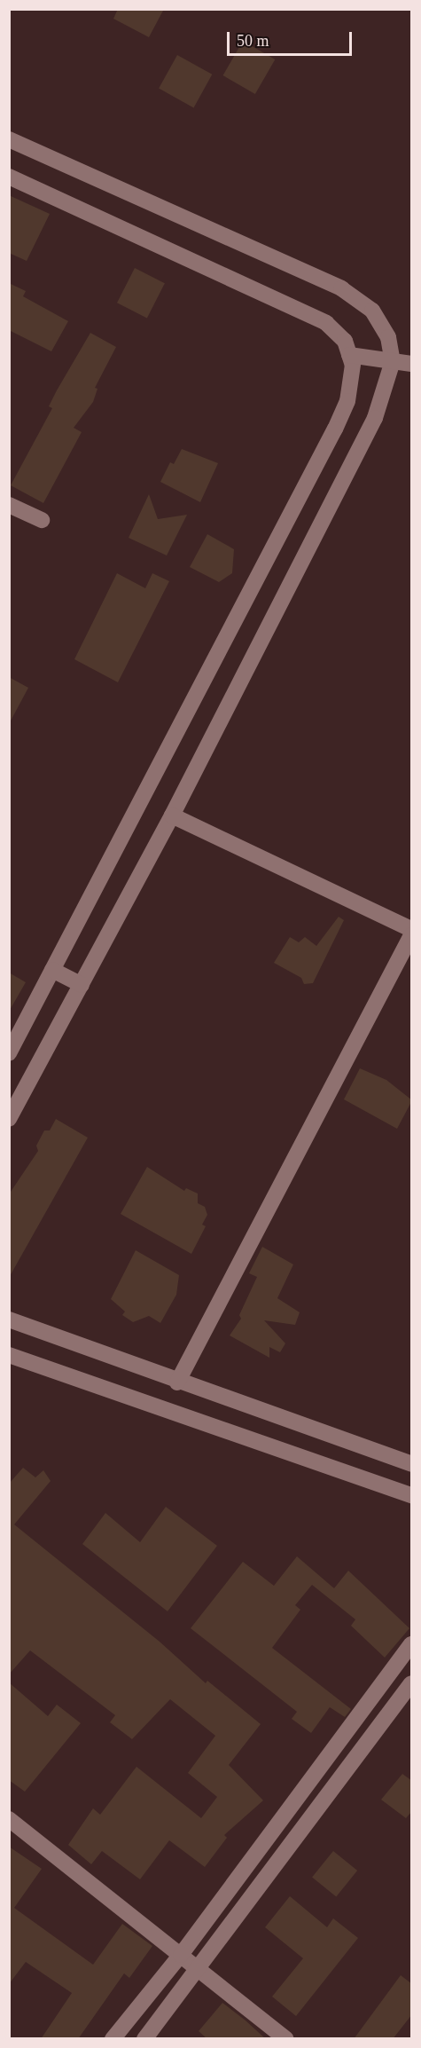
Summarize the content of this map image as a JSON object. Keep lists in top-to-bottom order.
{
  "scale_bar": "50 m"
}
